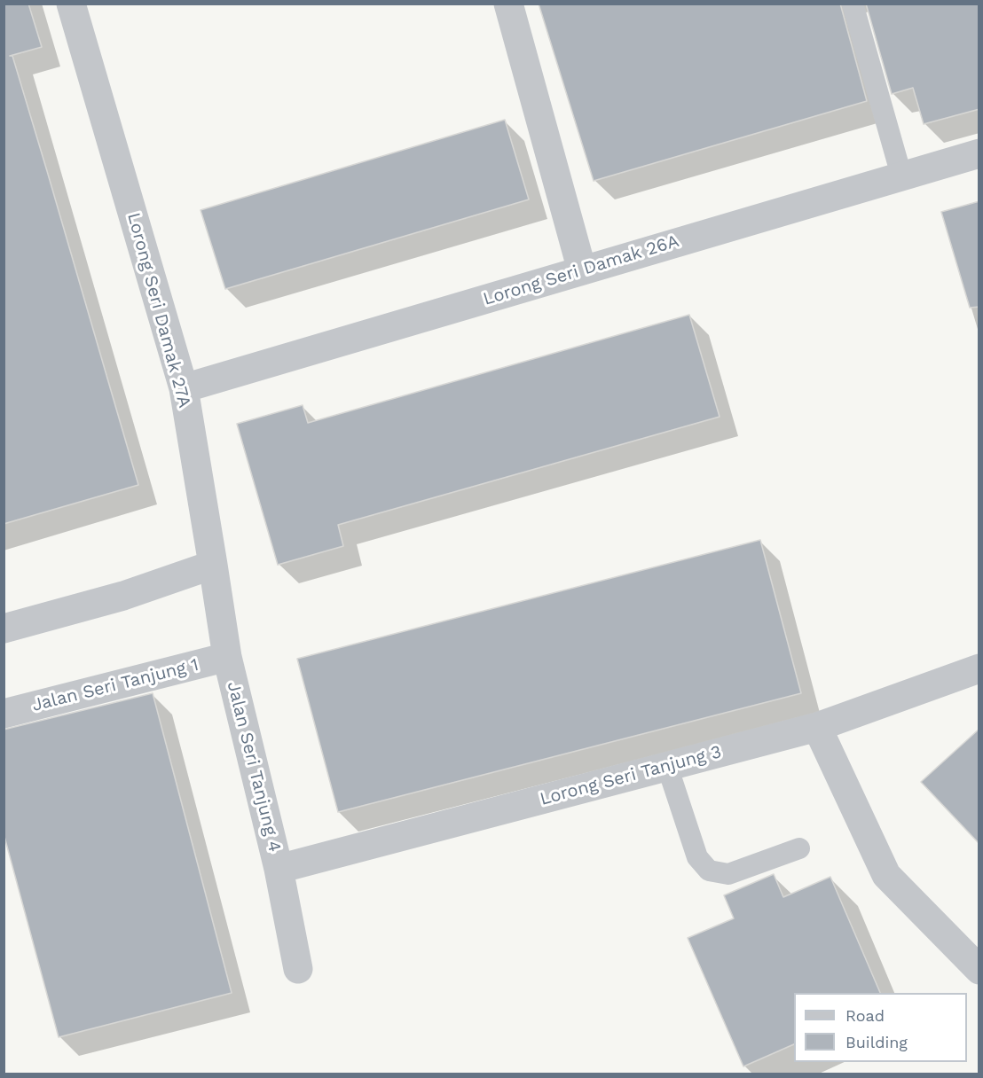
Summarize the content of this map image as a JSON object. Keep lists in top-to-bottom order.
{
  "streets": {
    "street": [
      "Lorong Seri Damak 26A",
      "Lorong Seri Damak 27A",
      "Jalan Seri Tanjung 1",
      "Jalan Seri Tanjung 4",
      "Lorong Seri Tanjung 3"
    ]
  },
  "crossings": [
    ["Lorong Seri Damak 26A", "Lorong Seri Damak 27A"],
    ["Lorong Seri Damak 27A", "Jalan Seri Tanjung 4"],
    ["Jalan Seri Tanjung 1", "Jalan Seri Tanjung 4"],
    ["Jalan Seri Tanjung 4", "Lorong Seri Tanjung 3"]
  ],
  "legend": ["Road", "Building"]
}
